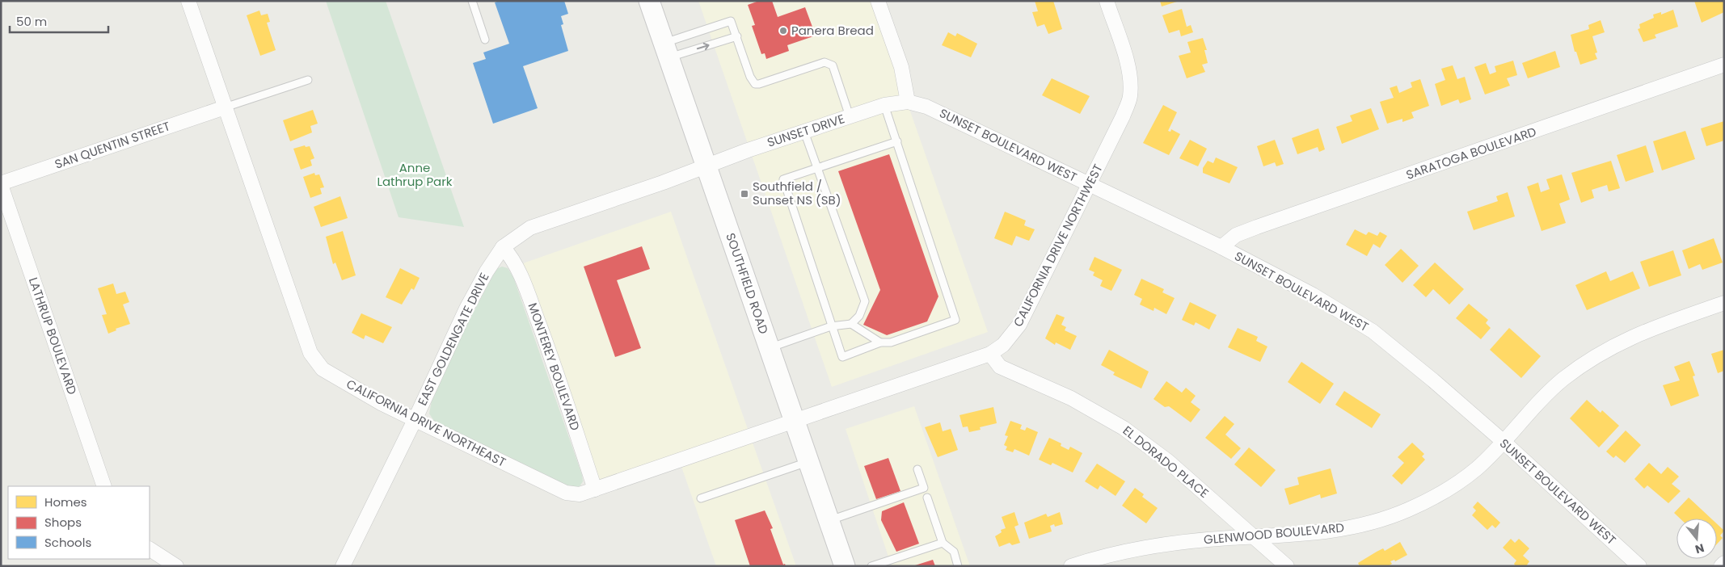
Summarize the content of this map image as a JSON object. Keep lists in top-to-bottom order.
{
  "streets": {
    "main road": ["SOUTHFIELD ROAD"],
    "street": [
      "SUNSET DRIVE",
      "SAN QUENTIN STREET",
      "SUNSET BOULEVARD WEST",
      "SARATOGA BOULEVARD",
      "CALIFORNIA DRIVE NORTHWEST",
      "LATHRUP BOULEVARD",
      "EAST GOLDENGATE DRIVE",
      "MONTEREY BOULEVARD",
      "CALIFORNIA DRIVE NORTHEAST",
      "EL DORADO PLACE",
      "GLENWOOD BOULEVARD"
    ]
  },
  "crossings": [
    ["SUNSET DRIVE", "SUNSET BOULEVARD WEST"],
    ["SUNSET DRIVE", "SOUTHFIELD ROAD"],
    ["SUNSET DRIVE", "EAST GOLDENGATE DRIVE"],
    ["SAN QUENTIN STREET", "LATHRUP BOULEVARD"],
    ["SAN QUENTIN STREET", "CALIFORNIA DRIVE NORTHEAST"],
    ["SUNSET BOULEVARD WEST", "SARATOGA BOULEVARD"],
    ["SUNSET BOULEVARD WEST", "CALIFORNIA DRIVE NORTHWEST"],
    ["SUNSET BOULEVARD WEST", "GLENWOOD BOULEVARD"],
    ["CALIFORNIA DRIVE NORTHWEST", "SOUTHFIELD ROAD"],
    ["CALIFORNIA DRIVE NORTHWEST", "CALIFORNIA DRIVE NORTHEAST"],
    ["CALIFORNIA DRIVE NORTHWEST", "EL DORADO PLACE"],
    ["SOUTHFIELD ROAD", "EAST GOLDENGATE DRIVE"],
    ["SOUTHFIELD ROAD", "CALIFORNIA DRIVE NORTHEAST"],
    ["EAST GOLDENGATE DRIVE", "MONTEREY BOULEVARD"],
    ["EAST GOLDENGATE DRIVE", "CALIFORNIA DRIVE NORTHEAST"],
    ["MONTEREY BOULEVARD", "CALIFORNIA DRIVE NORTHEAST"],
    ["EL DORADO PLACE", "GLENWOOD BOULEVARD"]
  ],
  "parks": ["Anne Lathrup Park"],
  "places": {
    "other": ["Panera Bread"],
    "transit": ["Southfield / Sunset NS (SB)"]
  },
  "legend": ["Homes", "Shops", "Schools"],
  "scale_bar": "50 m",
  "north": "bottom"
}
